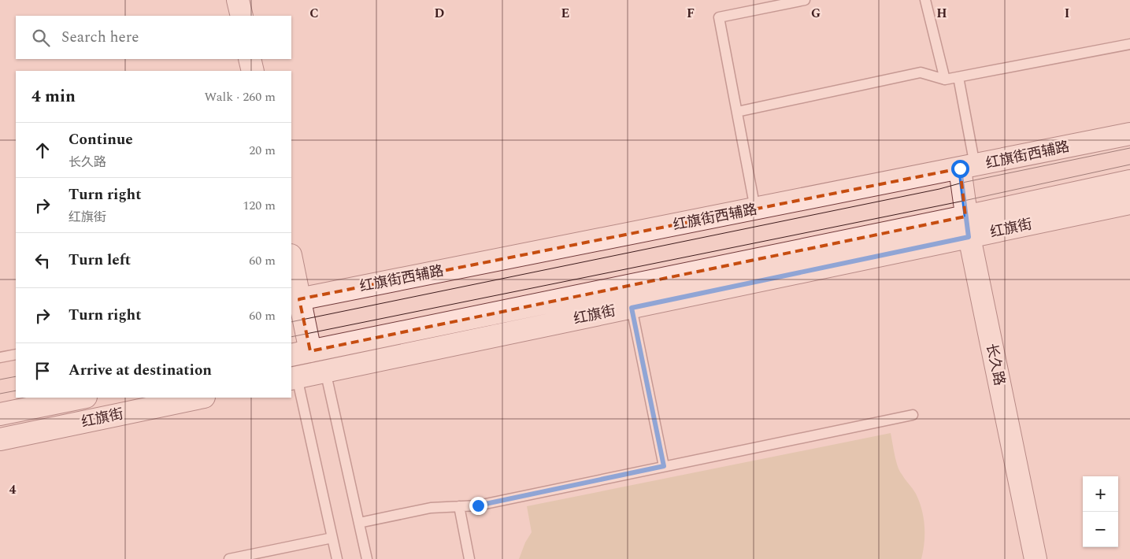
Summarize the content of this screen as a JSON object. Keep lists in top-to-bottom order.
{
  "streets": {
    "main road": ["红旗街西辅路", "红旗街", "长久路"]
  },
  "crossings": [
    ["红旗街西辅路", "长久路"],
    ["红旗街", "长久路"]
  ],
  "page": {
    "search": "Search here",
    "heading": ["4 min", "Walk · 260 m"],
    "list": [
      ["Continue", "长久路", "20 m"],
      ["Turn right", "红旗街", "120 m"],
      ["Turn left", "60 m"],
      ["Turn right", "60 m"],
      "Arrive at destination"
    ],
    "map_buttons": ["+", "−"]
  },
  "grid": {
    "columns": [
      "C",
      "D",
      "E",
      "F",
      "G",
      "H",
      "I"
    ],
    "rows": ["4"]
  }
}
